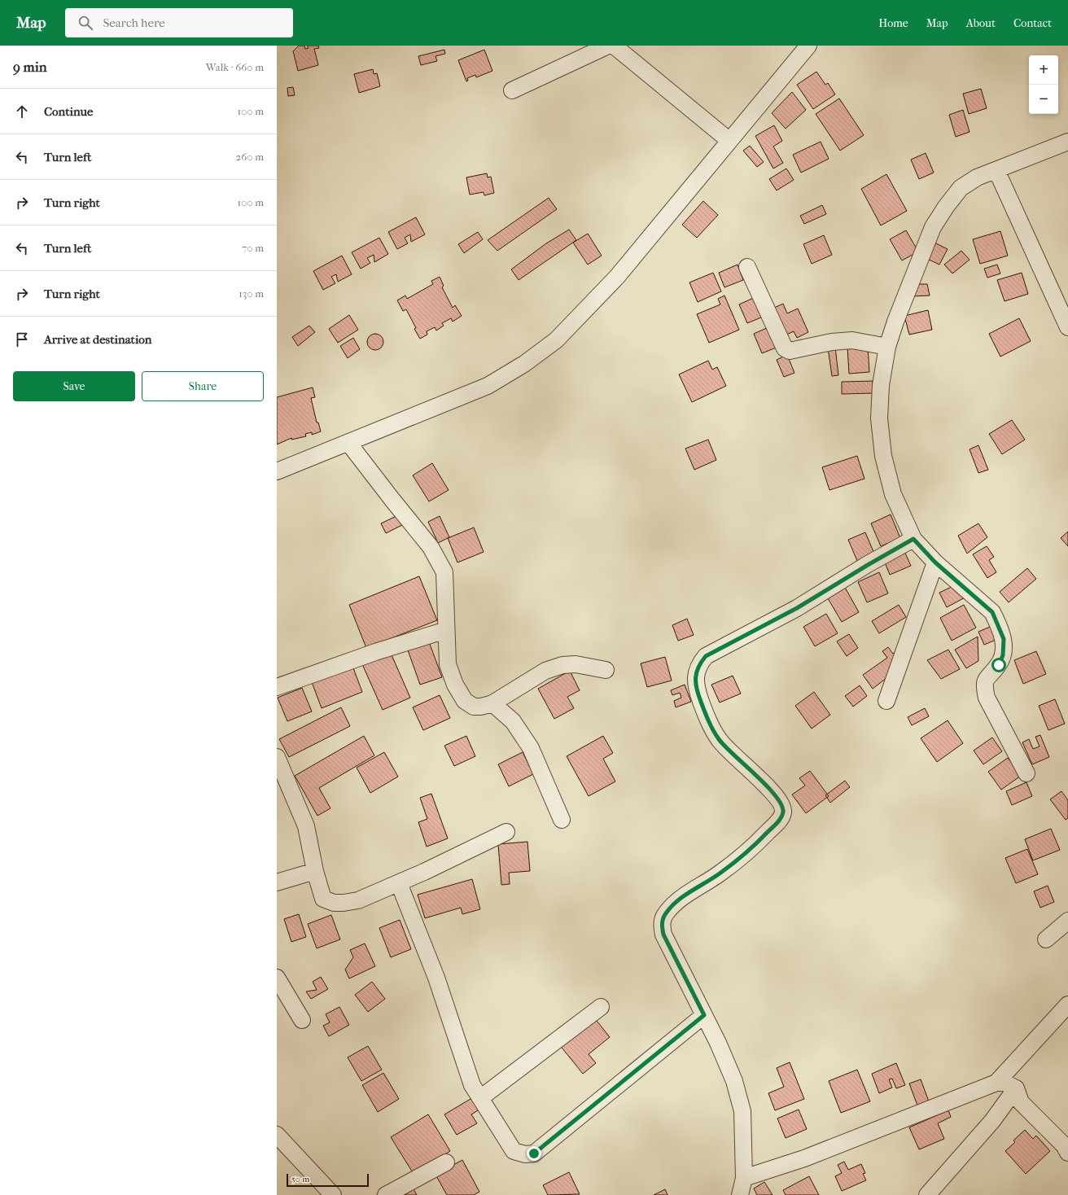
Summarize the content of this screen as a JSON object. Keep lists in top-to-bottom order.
{
  "scale_bar": "50 m",
  "page": {
    "header": "Map",
    "search": "Search here",
    "nav": [
      "Home",
      "Map",
      "About",
      "Contact"
    ],
    "heading": ["9 min", "Walk · 660 m"],
    "map_buttons": ["+", "−"],
    "list": [
      ["Continue", "100 m"],
      ["Turn left", "260 m"],
      ["Turn right", "100 m"],
      ["Turn left", "70 m"],
      ["Turn right", "130 m"],
      "Arrive at destination"
    ],
    "buttons": ["Save", "Share"],
    "scale": "50 m"
  }
}
